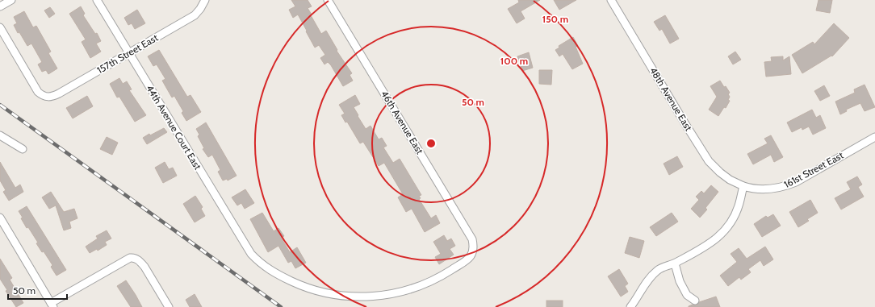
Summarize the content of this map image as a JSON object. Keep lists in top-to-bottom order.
{
  "streets": {
    "street": [
      "157th Street East",
      "48th Avenue East",
      "46th Avenue East",
      "44th Avenue Court East",
      "161st Street East"
    ]
  },
  "crossings": [
    ["157th Street East", "44th Avenue Court East"],
    ["48th Avenue East", "161st Street East"],
    ["46th Avenue East", "44th Avenue Court East"]
  ],
  "scale_bar": "50 m",
  "rings": ["150 m", "100 m", "50 m"]
}
